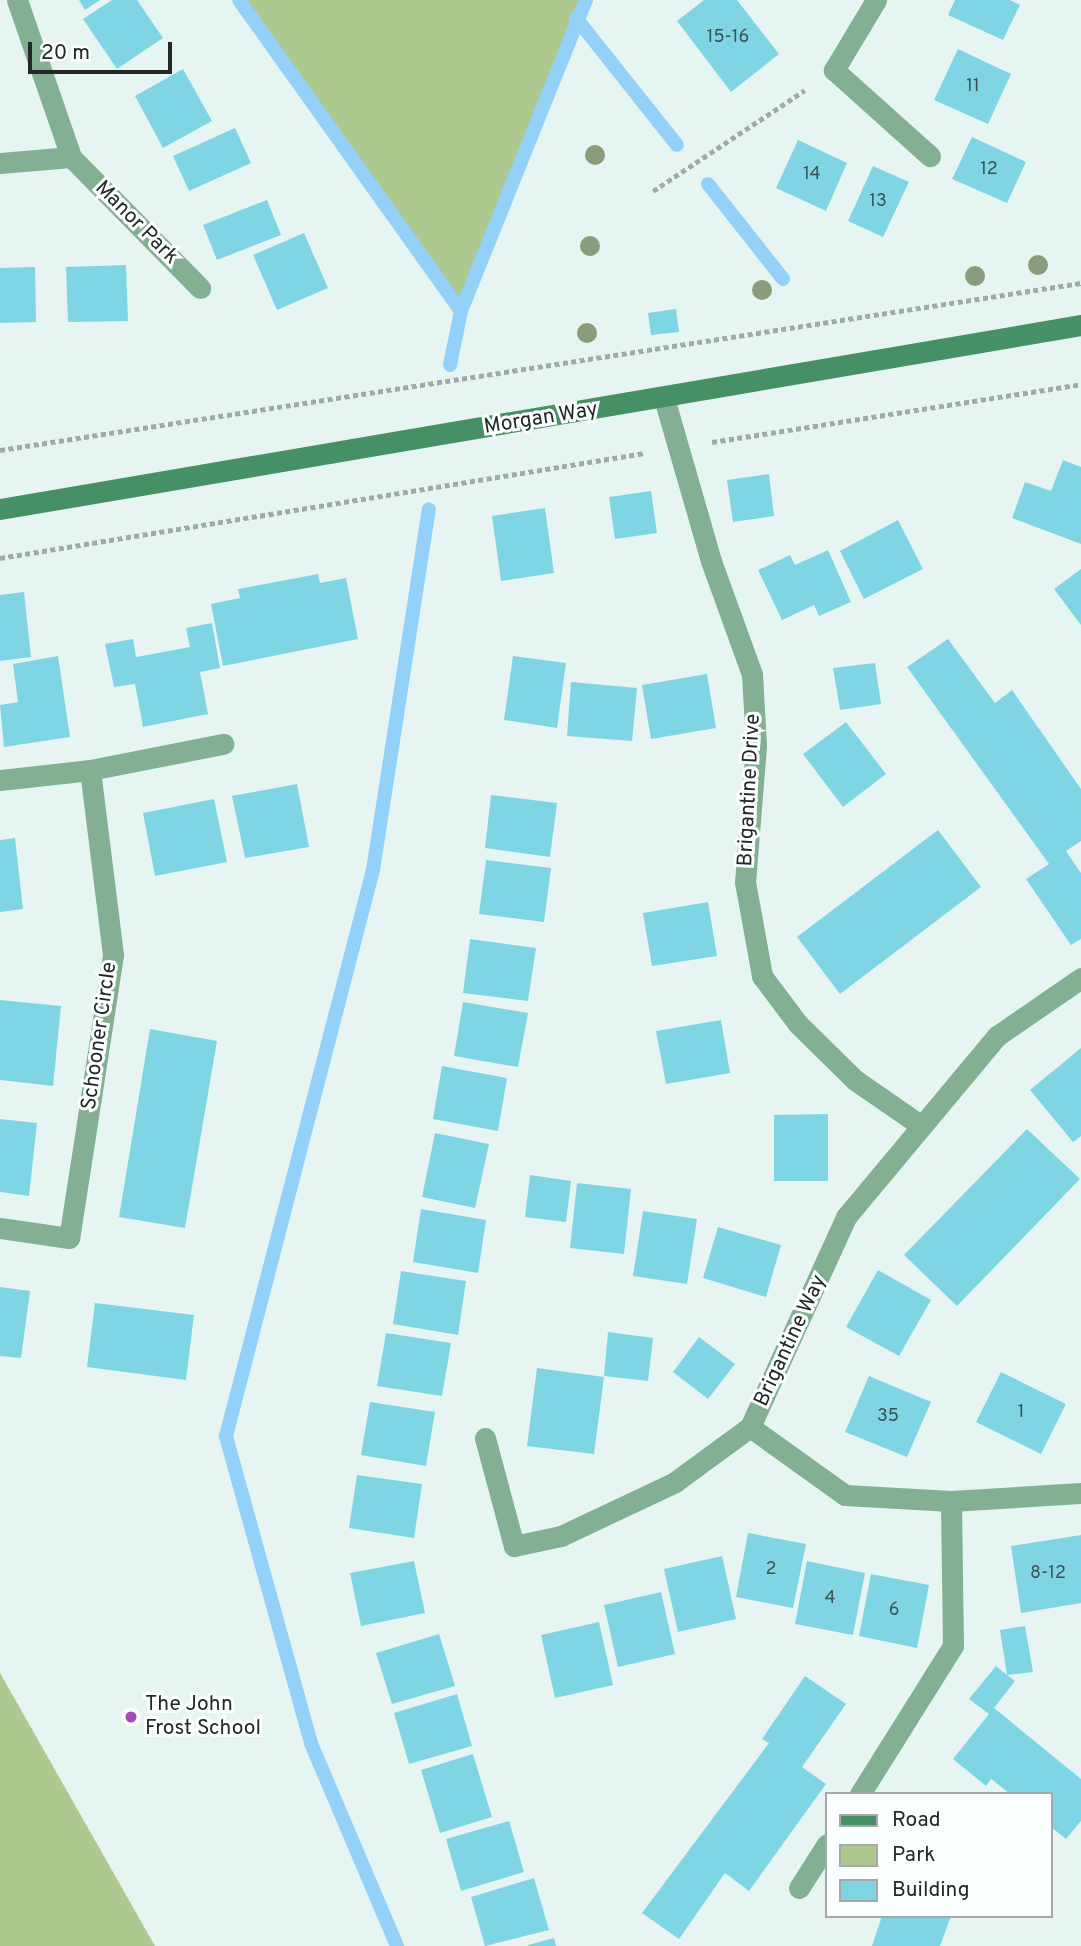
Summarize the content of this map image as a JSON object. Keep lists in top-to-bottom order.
{
  "streets": {
    "street": [
      "Manor Park",
      "Morgan Way",
      "Brigantine Drive",
      "Schooner Circle",
      "Brigantine Way"
    ]
  },
  "crossings": [
    ["Morgan Way", "Brigantine Drive"],
    ["Brigantine Drive", "Brigantine Way"]
  ],
  "places": ["The John Frost School"],
  "house_numbers": [
    "15-16",
    "11",
    "12",
    "14",
    "13",
    "1",
    "35",
    "2",
    "8-12",
    "4",
    "6"
  ],
  "legend": ["Road", "Park", "Building"],
  "scale_bar": "20 m"
}
